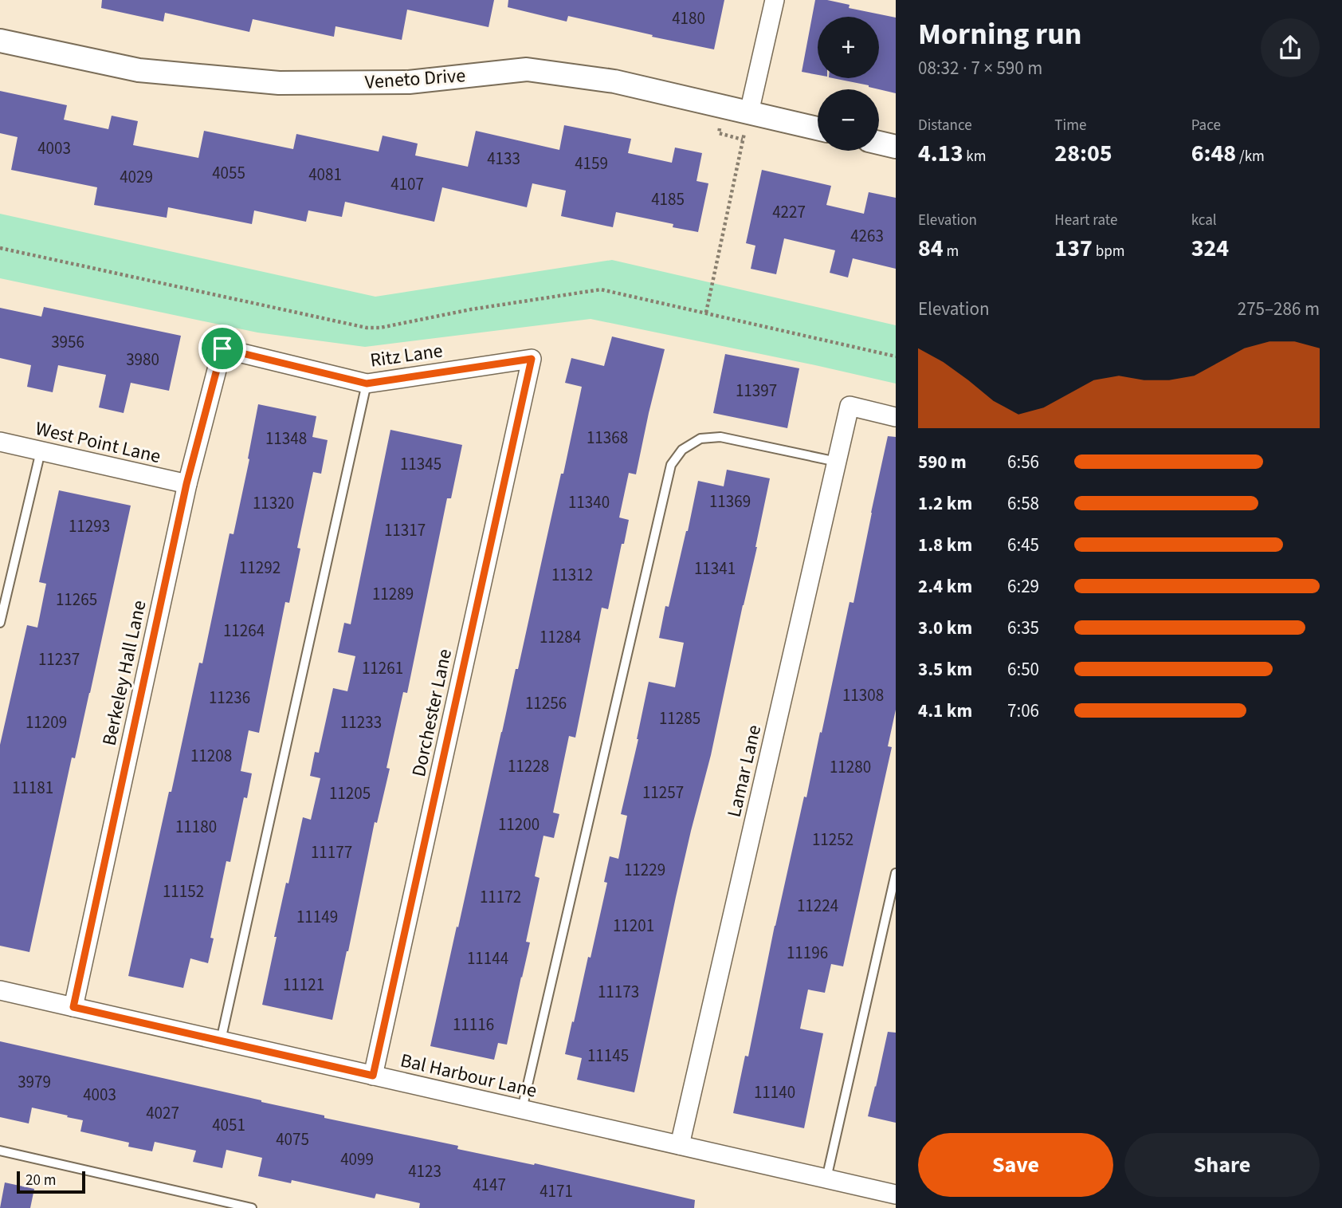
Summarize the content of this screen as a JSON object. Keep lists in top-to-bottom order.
{
  "streets": {
    "street": [
      "Veneto Drive",
      "Ritz Lane",
      "West Point Lane",
      "Berkeley Hall Lane",
      "Dorchester Lane",
      "Lamar Lane",
      "Bal Harbour Lane"
    ]
  },
  "crossings": [
    ["Ritz Lane", "Berkeley Hall Lane"],
    ["Ritz Lane", "Dorchester Lane"],
    ["West Point Lane", "Berkeley Hall Lane"],
    ["Berkeley Hall Lane", "Bal Harbour Lane"],
    ["Dorchester Lane", "Bal Harbour Lane"],
    ["Lamar Lane", "Bal Harbour Lane"]
  ],
  "house_numbers": [
    "4180",
    "4003",
    "4133",
    "4159",
    "4055",
    "4081",
    "4029",
    "4107",
    "4185",
    "4227",
    "4263",
    "3956",
    "3980",
    "11397",
    "11368",
    "11348",
    "11345",
    "11369",
    "11340",
    "11320",
    "11293",
    "11317",
    "11292",
    "11341",
    "11312",
    "11289",
    "11265",
    "11264",
    "11284",
    "11237",
    "11261",
    "11308",
    "11236",
    "11256",
    "11285",
    "11209",
    "11233",
    "11208",
    "11228",
    "11280",
    "11181",
    "11257",
    "11205",
    "11200",
    "11180",
    "11252",
    "11177",
    "11229",
    "11152",
    "11172",
    "11224",
    "11149",
    "11201",
    "11196",
    "11144",
    "11121",
    "11173",
    "11116",
    "11145",
    "3979",
    "11140",
    "4003",
    "4027",
    "4051",
    "4075",
    "4099",
    "4123",
    "4147",
    "4171"
  ],
  "scale_bar": "20 m",
  "page": {
    "heading": ["Morning run", "08:32 · 7 × 590 m"],
    "map_buttons": ["+", "−"],
    "stats": [
      ["Distance", "4.13 km"],
      ["Time", "28:05"],
      ["Pace", "6:48 /km"],
      ["Elevation", "84 m"],
      ["Heart rate", "137 bpm"],
      ["kcal", "324"]
    ],
    "chart": ["Elevation", "275–286 m"],
    "list": [
      {
        "name": "590 m",
        "note": "6:56"
      },
      {
        "name": "1.2 km",
        "note": "6:58"
      },
      {
        "name": "1.8 km",
        "note": "6:45"
      },
      {
        "name": "2.4 km",
        "note": "6:29"
      },
      {
        "name": "3.0 km",
        "note": "6:35"
      },
      {
        "name": "3.5 km",
        "note": "6:50"
      },
      {
        "name": "4.1 km",
        "note": "7:06"
      }
    ],
    "buttons": ["Save", "Share"],
    "scale": "20 m"
  }
}
